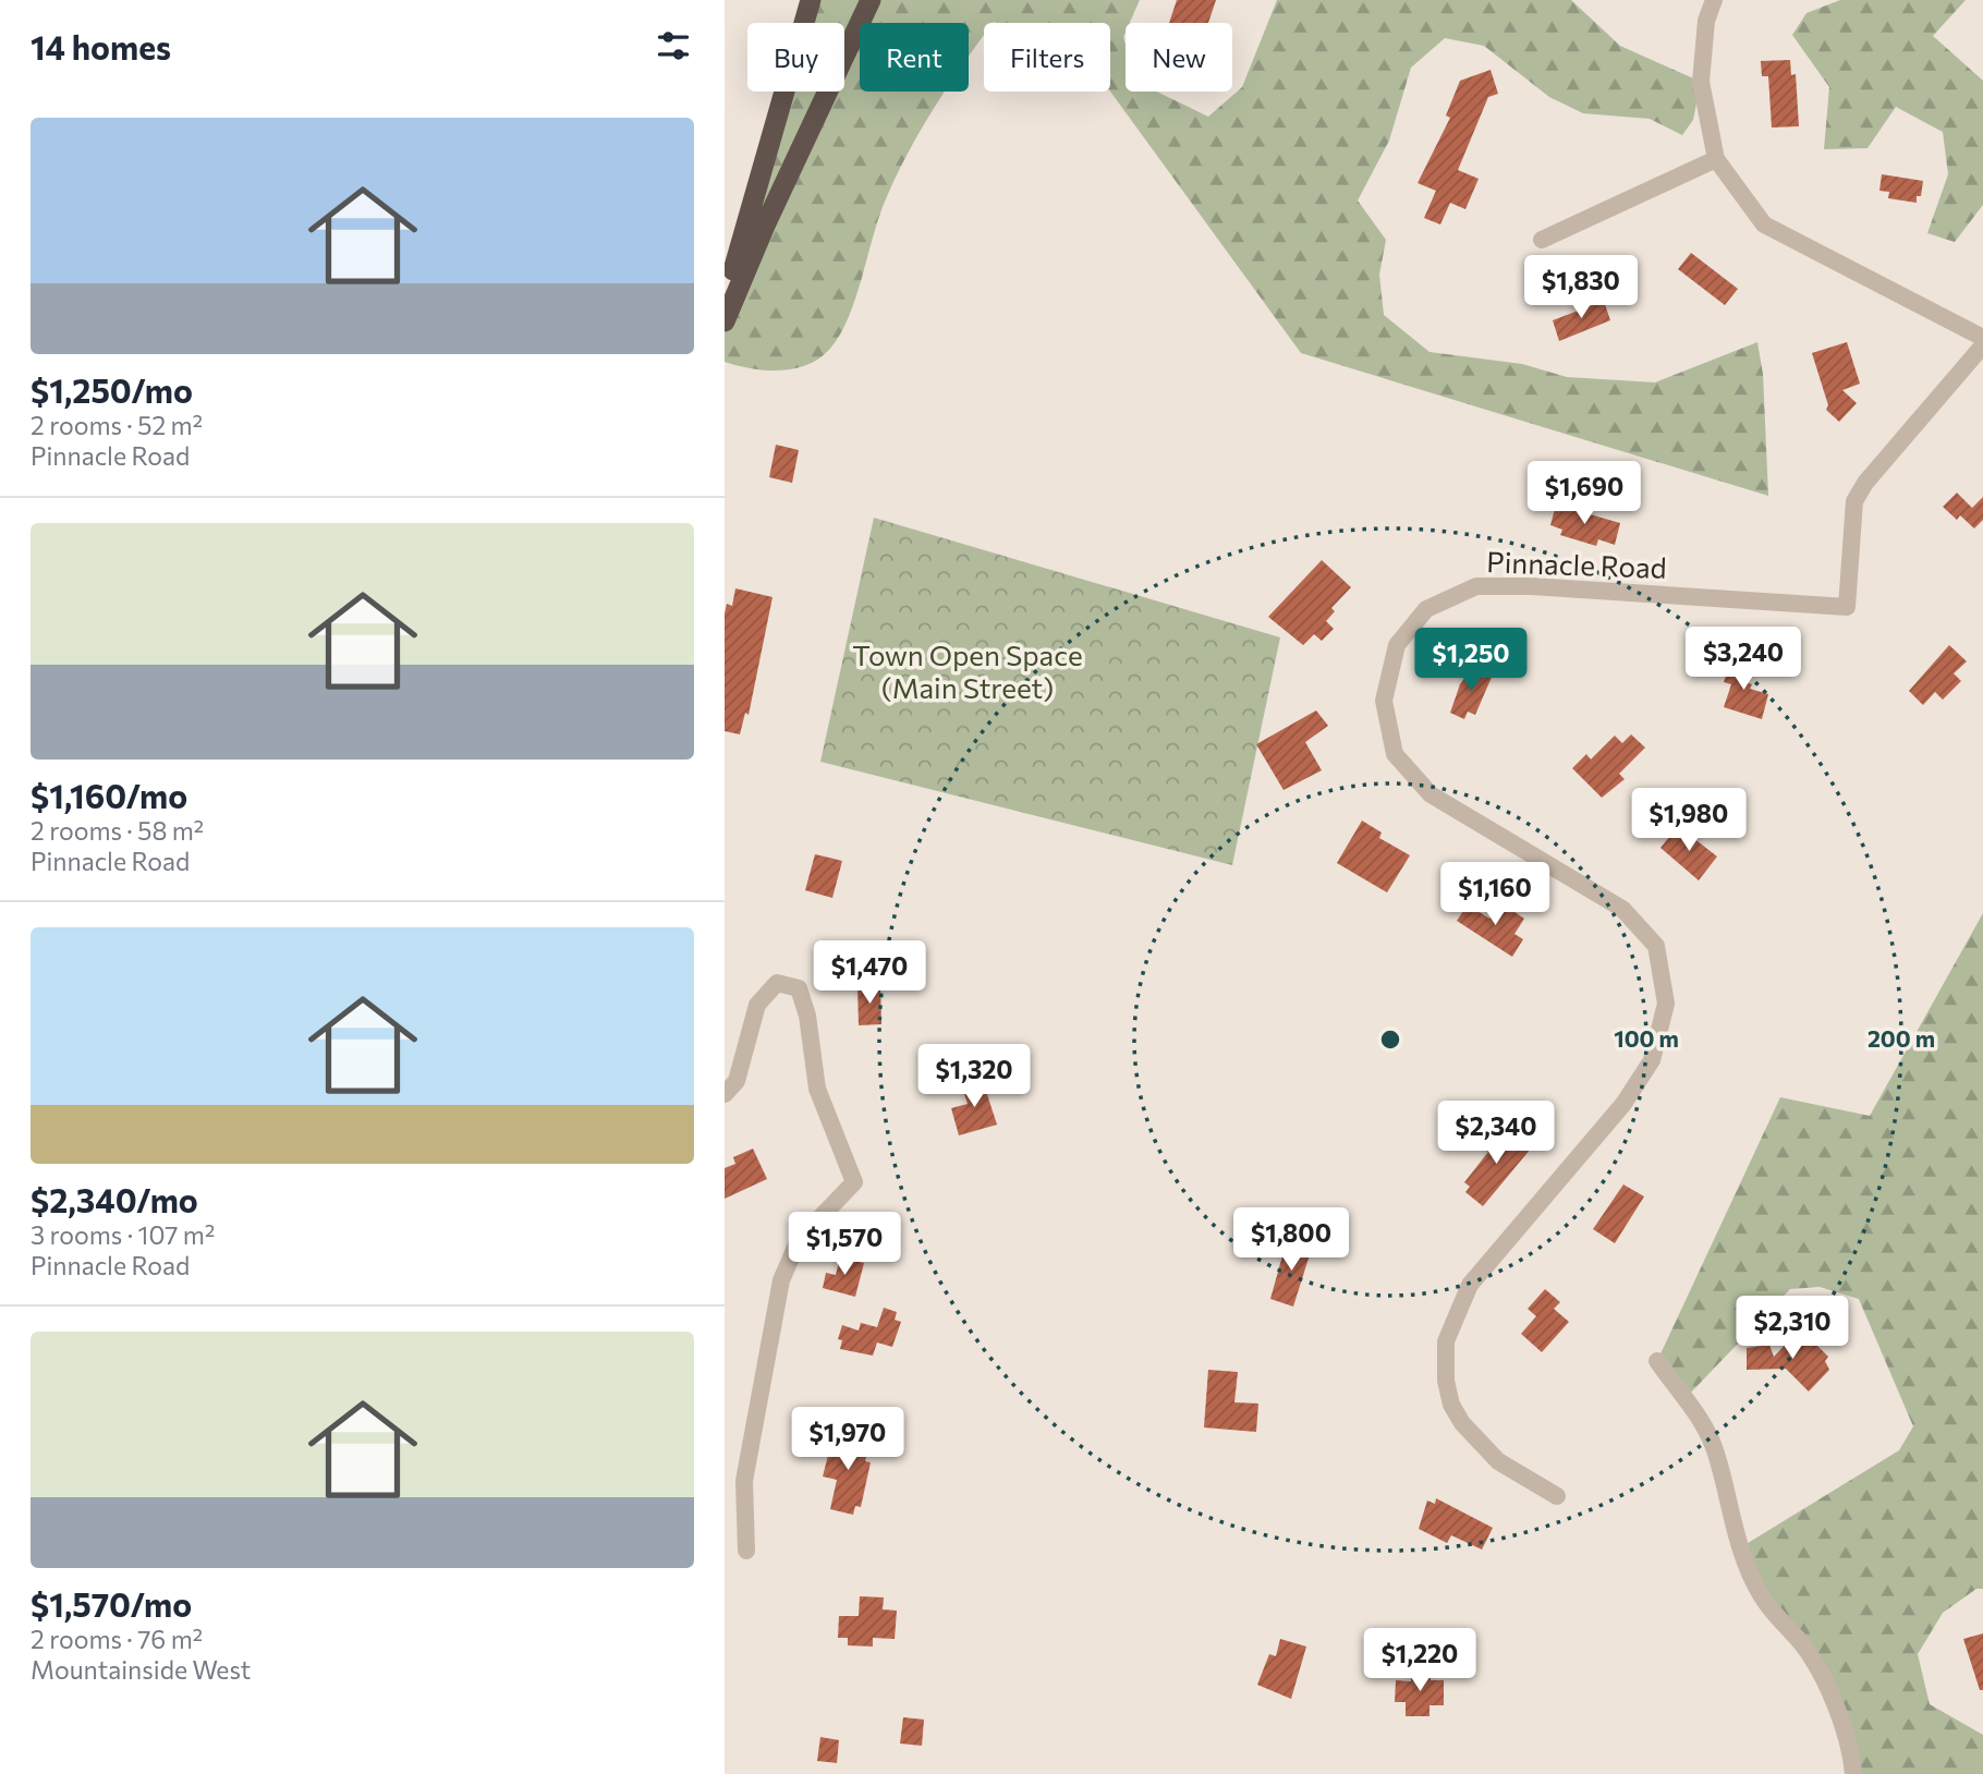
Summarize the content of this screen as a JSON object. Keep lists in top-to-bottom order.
{
  "streets": {
    "street": ["Pinnacle Road"]
  },
  "parks": ["Town Open Space (Main Street)"],
  "page": {
    "heading": "14 homes",
    "chip": [
      "Buy",
      "Rent",
      "Filters",
      "New"
    ],
    "list": [
      {
        "name": "$1,250/mo",
        "note": "2 rooms · 52 m² · Pinnacle Road"
      },
      {
        "name": "$1,160/mo",
        "note": "2 rooms · 58 m² · Pinnacle Road"
      },
      {
        "name": "$2,340/mo",
        "note": "3 rooms · 107 m² · Pinnacle Road"
      },
      {
        "name": "$1,570/mo",
        "note": "2 rooms · 76 m² · Mountainside West"
      }
    ],
    "price": [
      "$1,830",
      "$1,690",
      "$3,240",
      "$1,250",
      "$1,980",
      "$1,160",
      "$1,470",
      "$1,320",
      "$2,340",
      "$1,800",
      "$1,570",
      "$2,310",
      "$1,970",
      "$1,220"
    ]
  },
  "rings": ["100 m", "200 m"]
}
